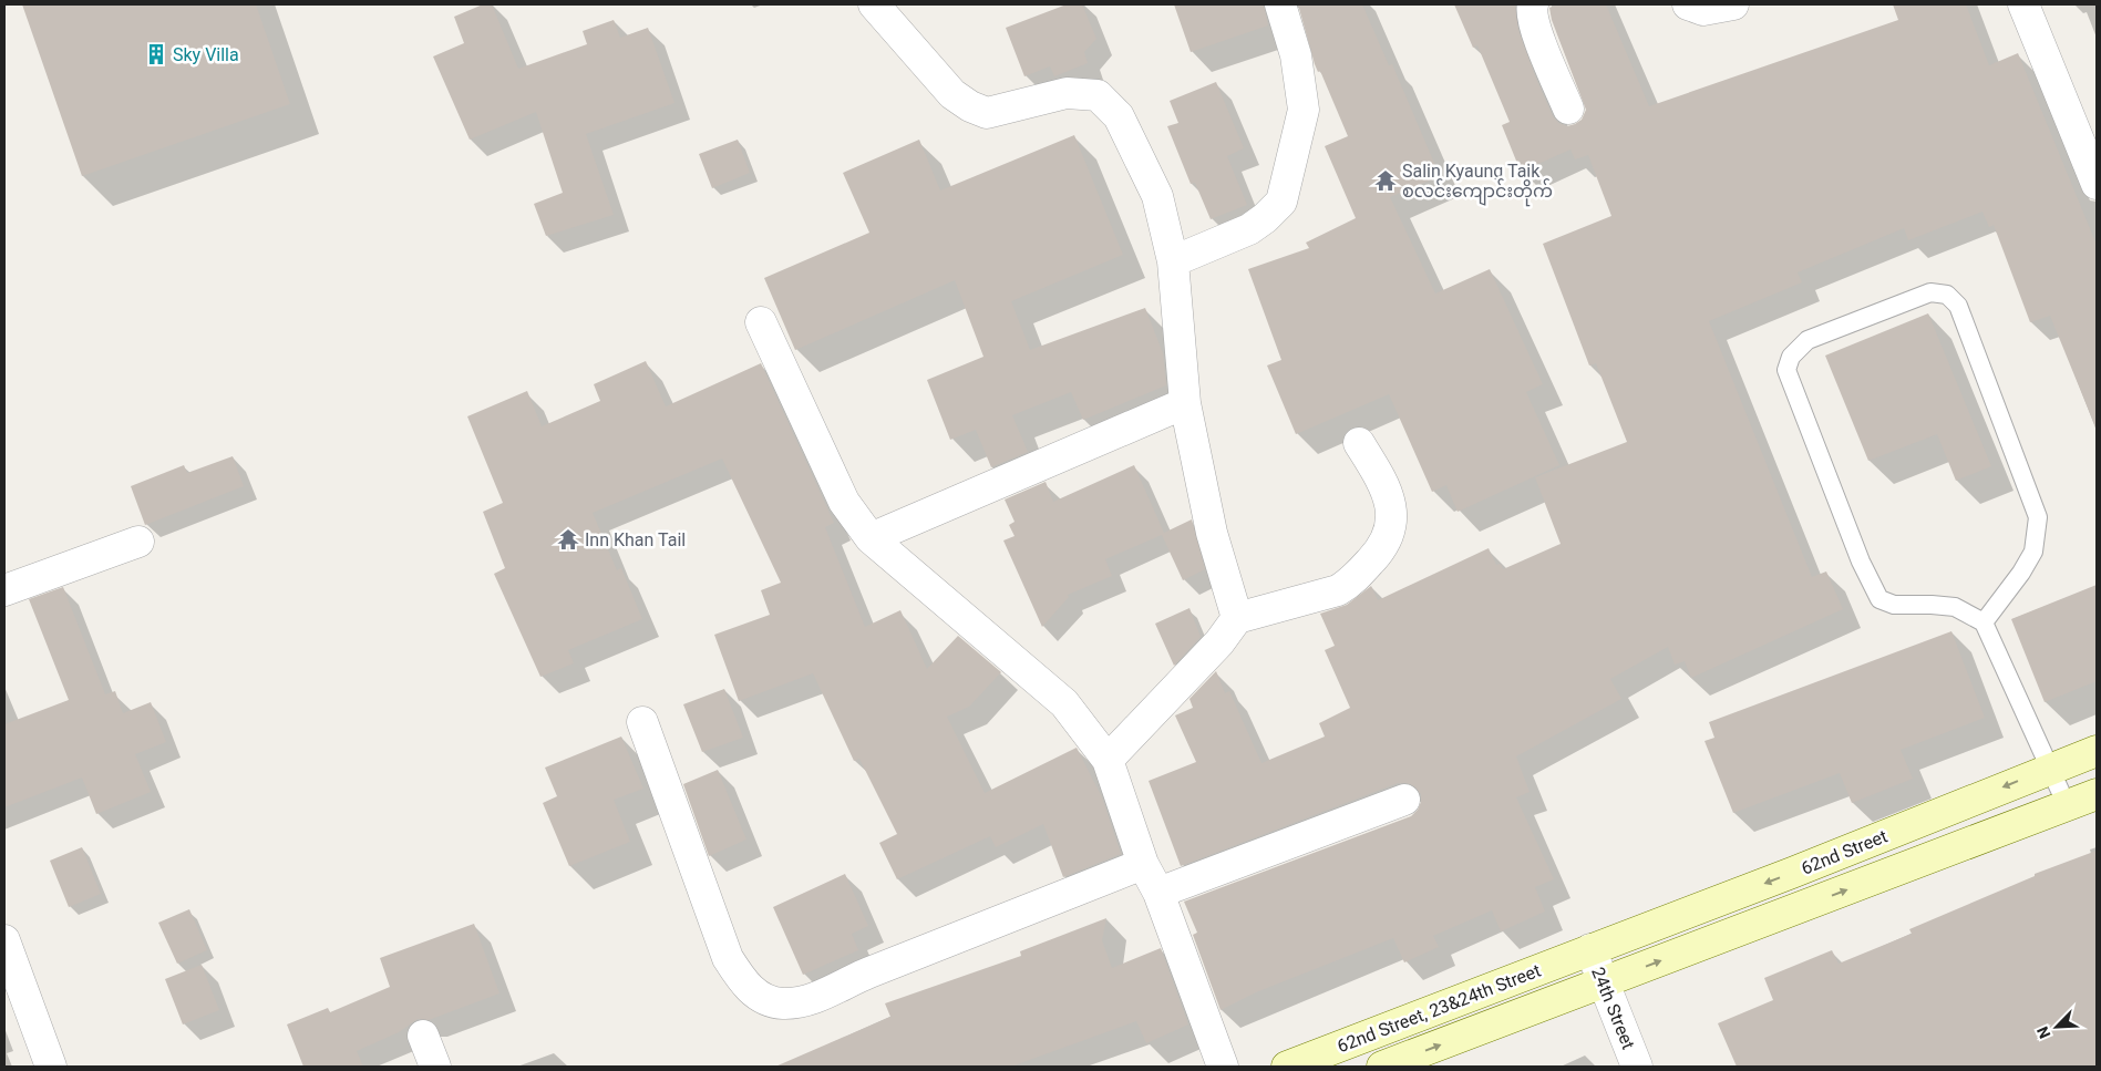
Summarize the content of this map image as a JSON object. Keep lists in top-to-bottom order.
{
  "streets": {
    "main road": ["62nd Street", "62nd Street, 23&24th Street"],
    "street": ["24th Street"]
  },
  "crossings": [
    ["62nd Street", "62nd Street, 23&24th Street"],
    ["62nd Street", "24th Street"],
    ["62nd Street, 23&24th Street", "24th Street"]
  ],
  "places": {
    "building": ["Sky Villa"],
    "temple": ["Salin Kyaung Taik စလင်းကျောင်းတိုက်", "Inn Khan Tail"]
  },
  "north": "bottom left"
}
